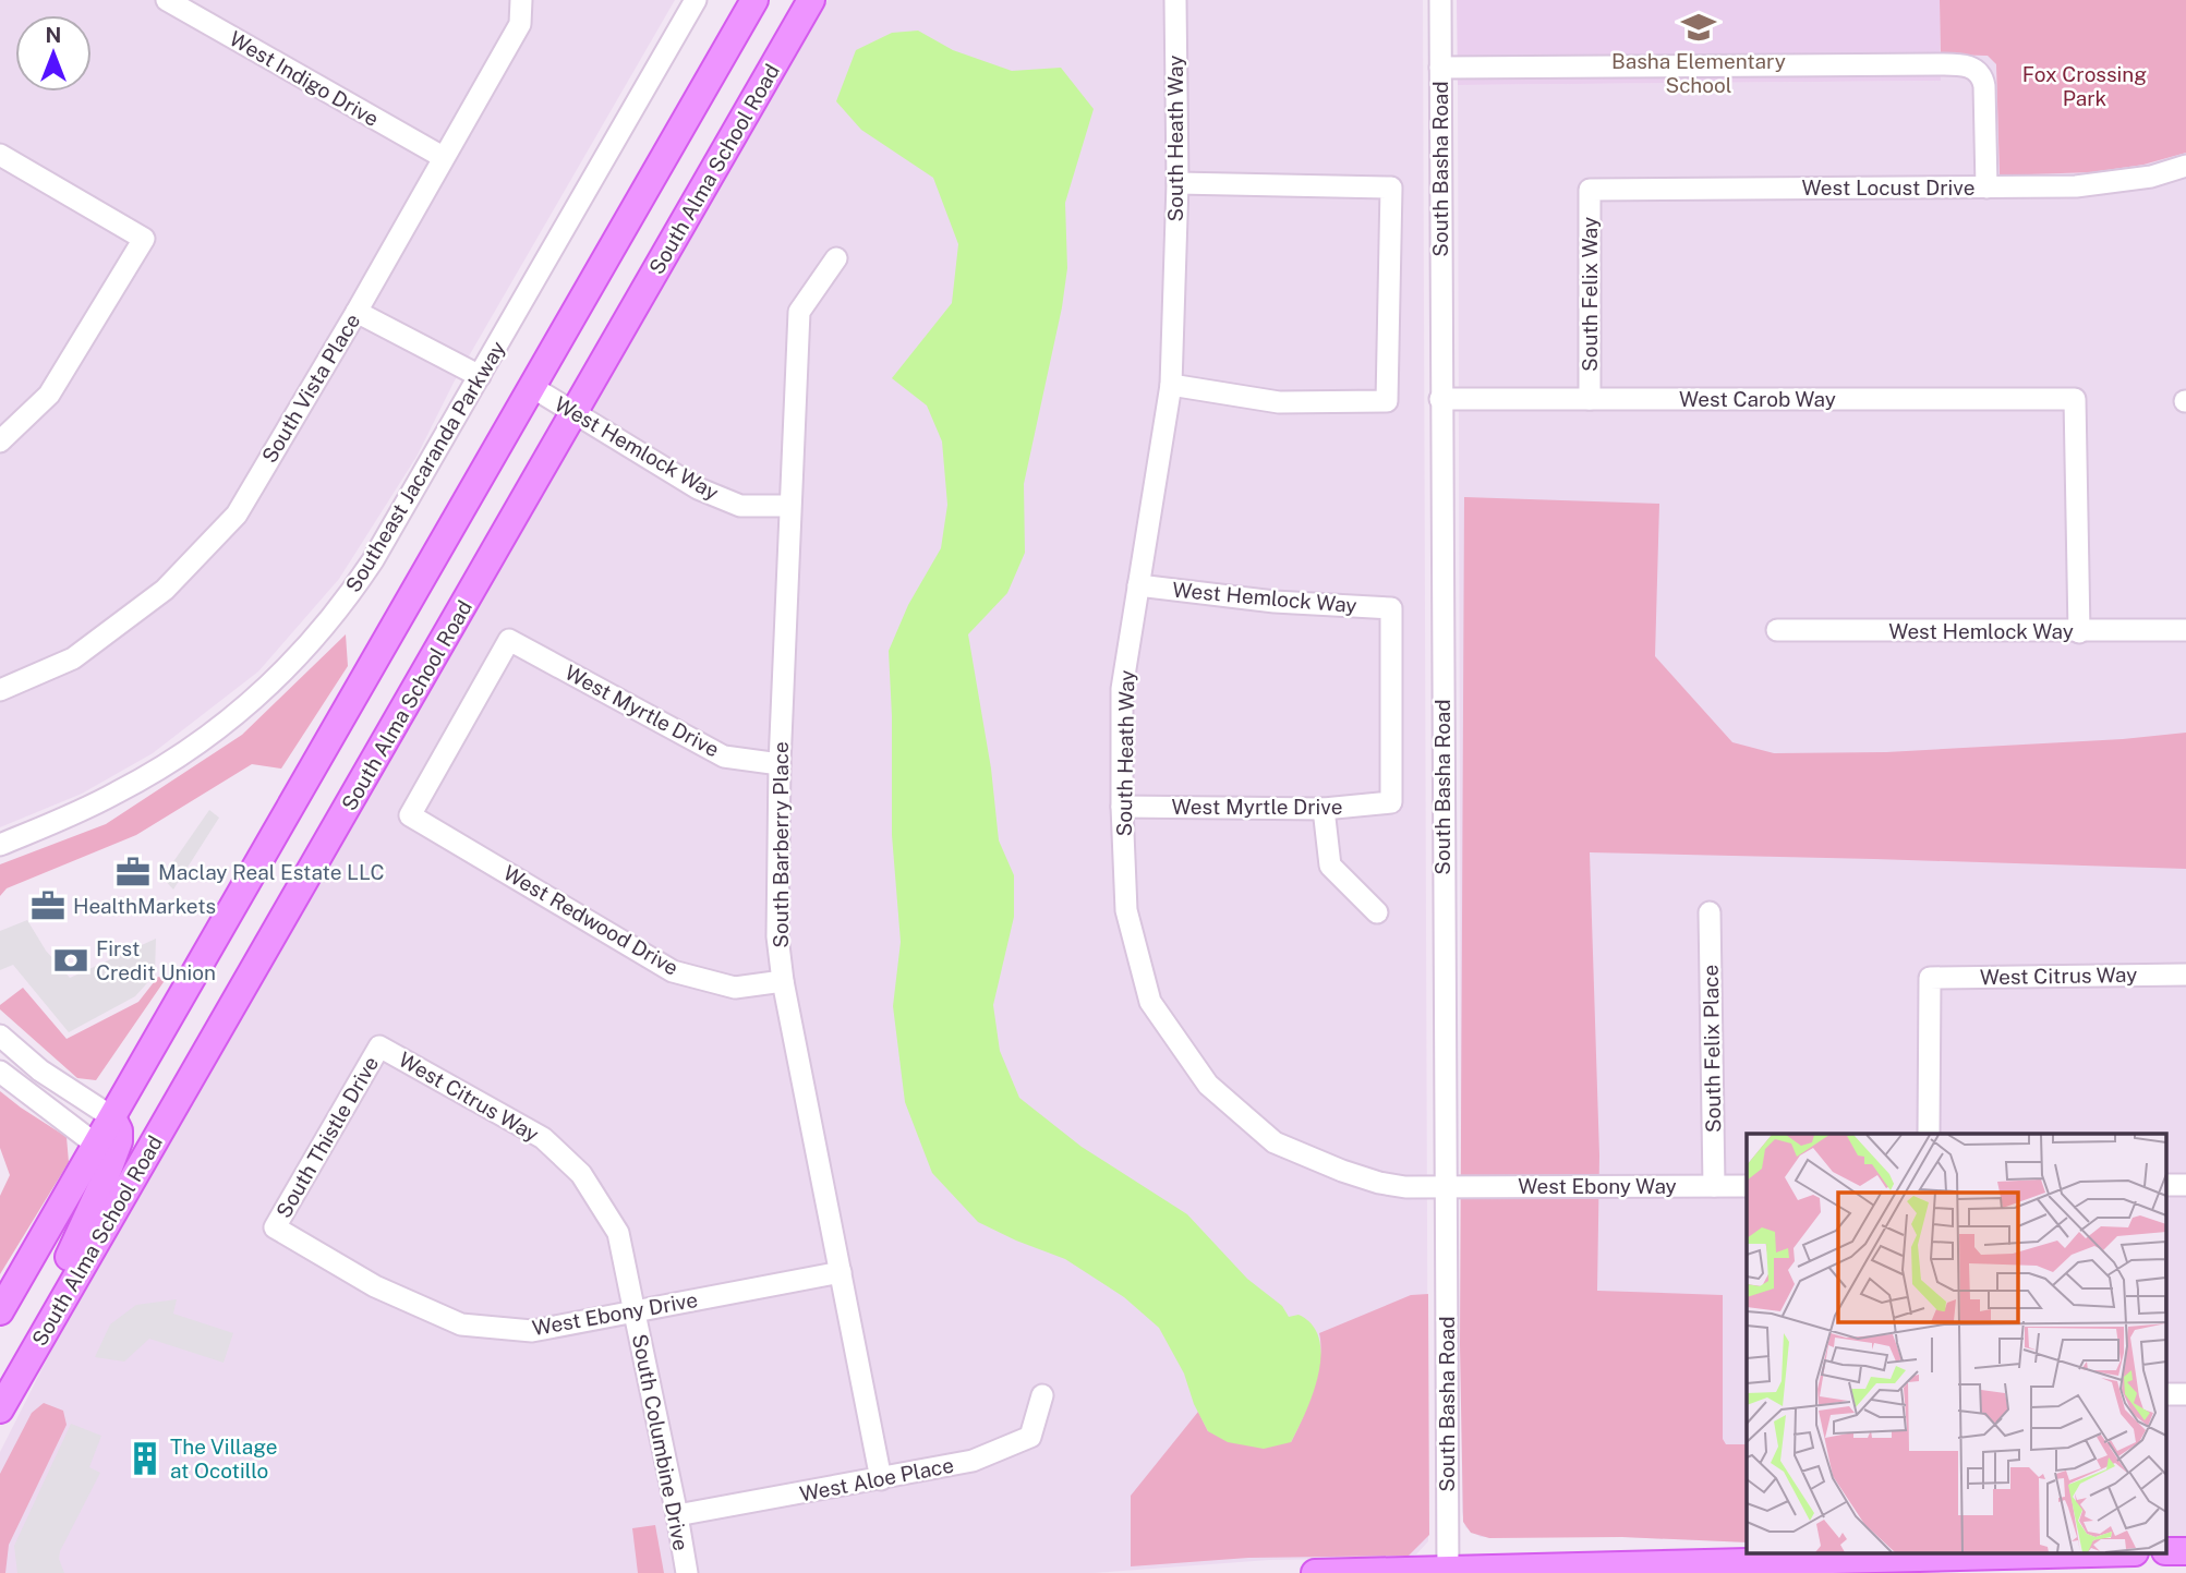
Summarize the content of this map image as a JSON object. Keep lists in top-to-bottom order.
{
  "streets": {
    "main road": ["South Alma School Road"],
    "street": [
      "West Indigo Drive",
      "South Heath Way",
      "South Basha Road",
      "West Locust Drive",
      "South Felix Way",
      "South Vista Place",
      "West Carob Way",
      "West Hemlock Way",
      "Southeast Jacaranda Parkway",
      "West Myrtle Drive",
      "South Barberry Place",
      "West Redwood Drive",
      "West Citrus Way",
      "South Felix Place",
      "South Thistle Drive",
      "West Ebony Way",
      "West Ebony Drive",
      "South Columbine Drive",
      "West Aloe Place"
    ]
  },
  "crossings": [
    ["West Indigo Drive", "South Vista Place"],
    ["South Heath Way", "South Basha Road"],
    ["South Heath Way", "West Hemlock Way"],
    ["South Heath Way", "West Myrtle Drive"],
    ["South Heath Way", "West Ebony Way"],
    ["South Alma School Road", "West Hemlock Way"],
    ["South Basha Road", "West Carob Way"],
    ["South Basha Road", "West Ebony Way"],
    ["West Locust Drive", "South Felix Way"],
    ["South Felix Way", "West Carob Way"],
    ["West Carob Way", "West Hemlock Way"],
    ["West Hemlock Way", "West Myrtle Drive"],
    ["West Hemlock Way", "South Barberry Place"],
    ["West Myrtle Drive", "South Barberry Place"],
    ["West Myrtle Drive", "West Redwood Drive"],
    ["South Barberry Place", "West Redwood Drive"],
    ["South Barberry Place", "West Ebony Drive"],
    ["South Barberry Place", "West Aloe Place"],
    ["West Citrus Way", "South Thistle Drive"],
    ["West Citrus Way", "West Ebony Drive"],
    ["West Citrus Way", "South Columbine Drive"],
    ["South Felix Place", "West Ebony Way"],
    ["South Thistle Drive", "West Ebony Drive"],
    ["West Ebony Drive", "South Columbine Drive"],
    ["South Columbine Drive", "West Aloe Place"]
  ],
  "parks": ["Fox Crossing Park"],
  "places": {
    "school or university": ["Basha Elementary School"],
    "office": ["Maclay Real Estate LLC", "HealthMarkets"],
    "bank": ["First Credit Union"],
    "building": ["The Village at Ocotillo"]
  },
  "north": "top"
}
